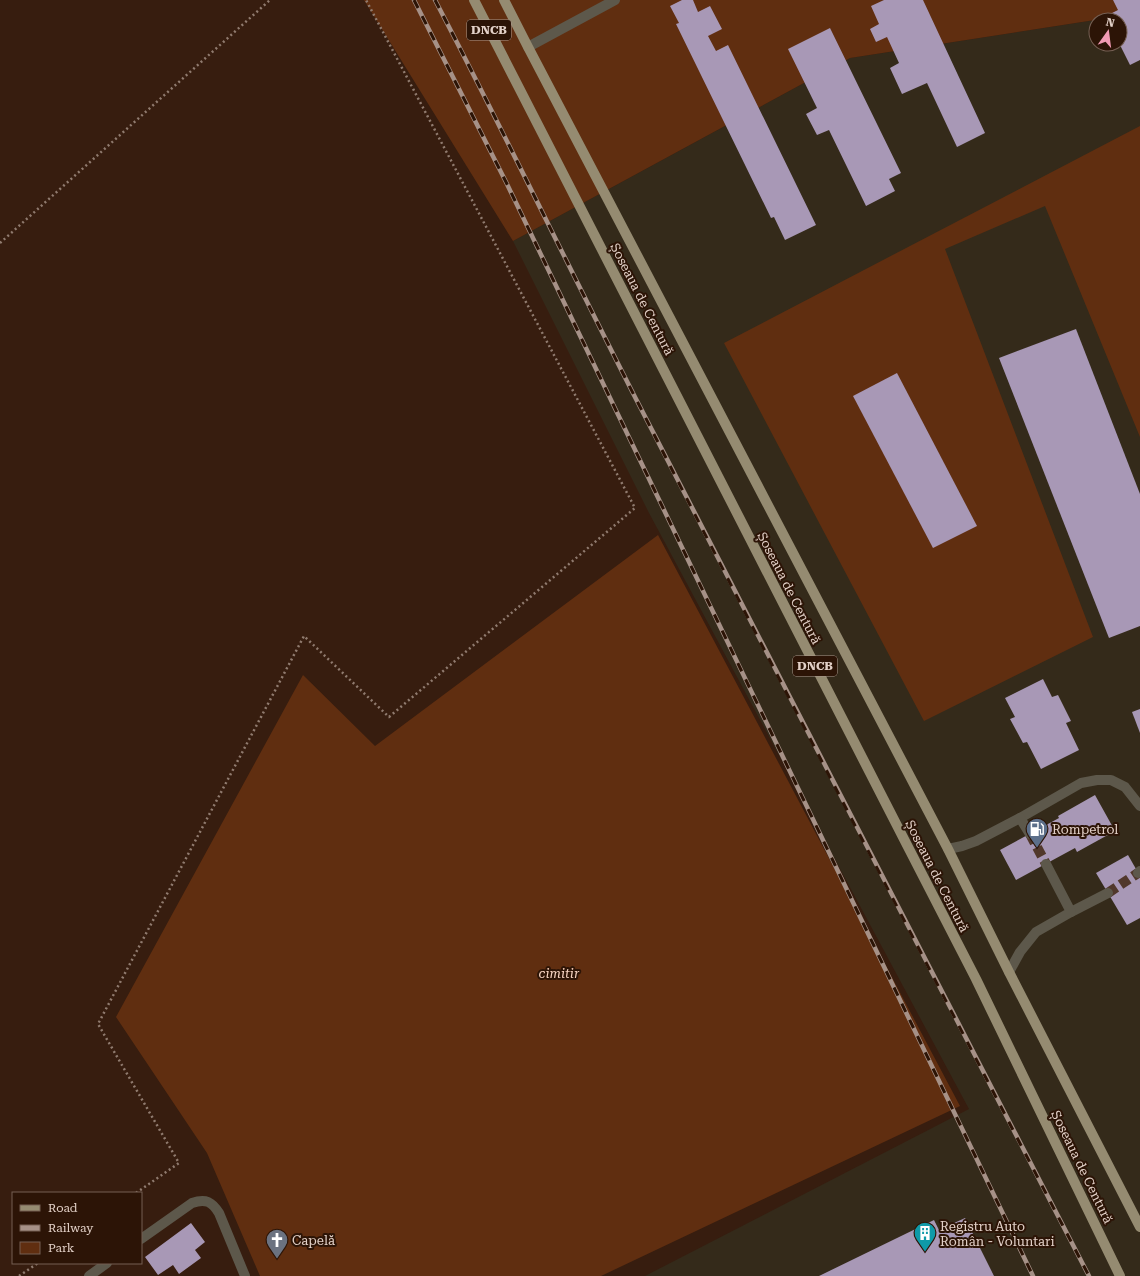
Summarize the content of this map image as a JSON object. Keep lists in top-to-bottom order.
{
  "streets": {
    "main road": ["DNCB", "Șoseaua de Centură"]
  },
  "parks": ["cimitir"],
  "places": {
    "fuel station": ["Rompetrol"],
    "building": ["Registru Auto Român - Voluntari"],
    "church": ["Capelă"]
  },
  "legend": ["Road", "Railway", "Park"],
  "north": "top"
}
